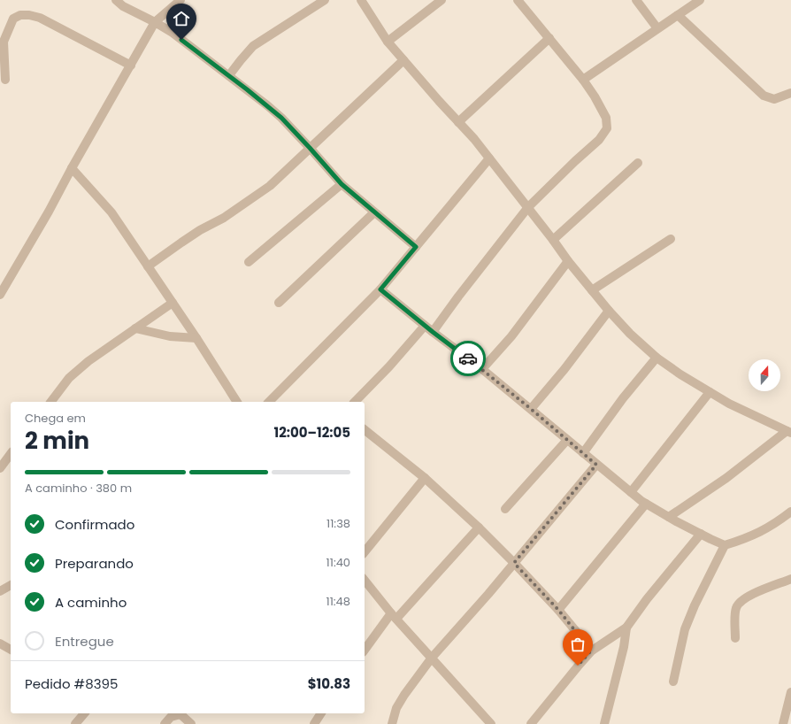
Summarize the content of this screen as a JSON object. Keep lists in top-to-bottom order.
{
  "north": "top",
  "page": {
    "heading": ["2 min", "Chega em", "12:00–12:05"],
    "panel": ["Pedido #8395", "$10.83"],
    "bar": "A caminho · 380 m",
    "list": [
      ["Confirmado", "11:38"],
      ["Preparando", "11:40"],
      ["A caminho", "11:48"],
      "Entregue"
    ]
  }
}
